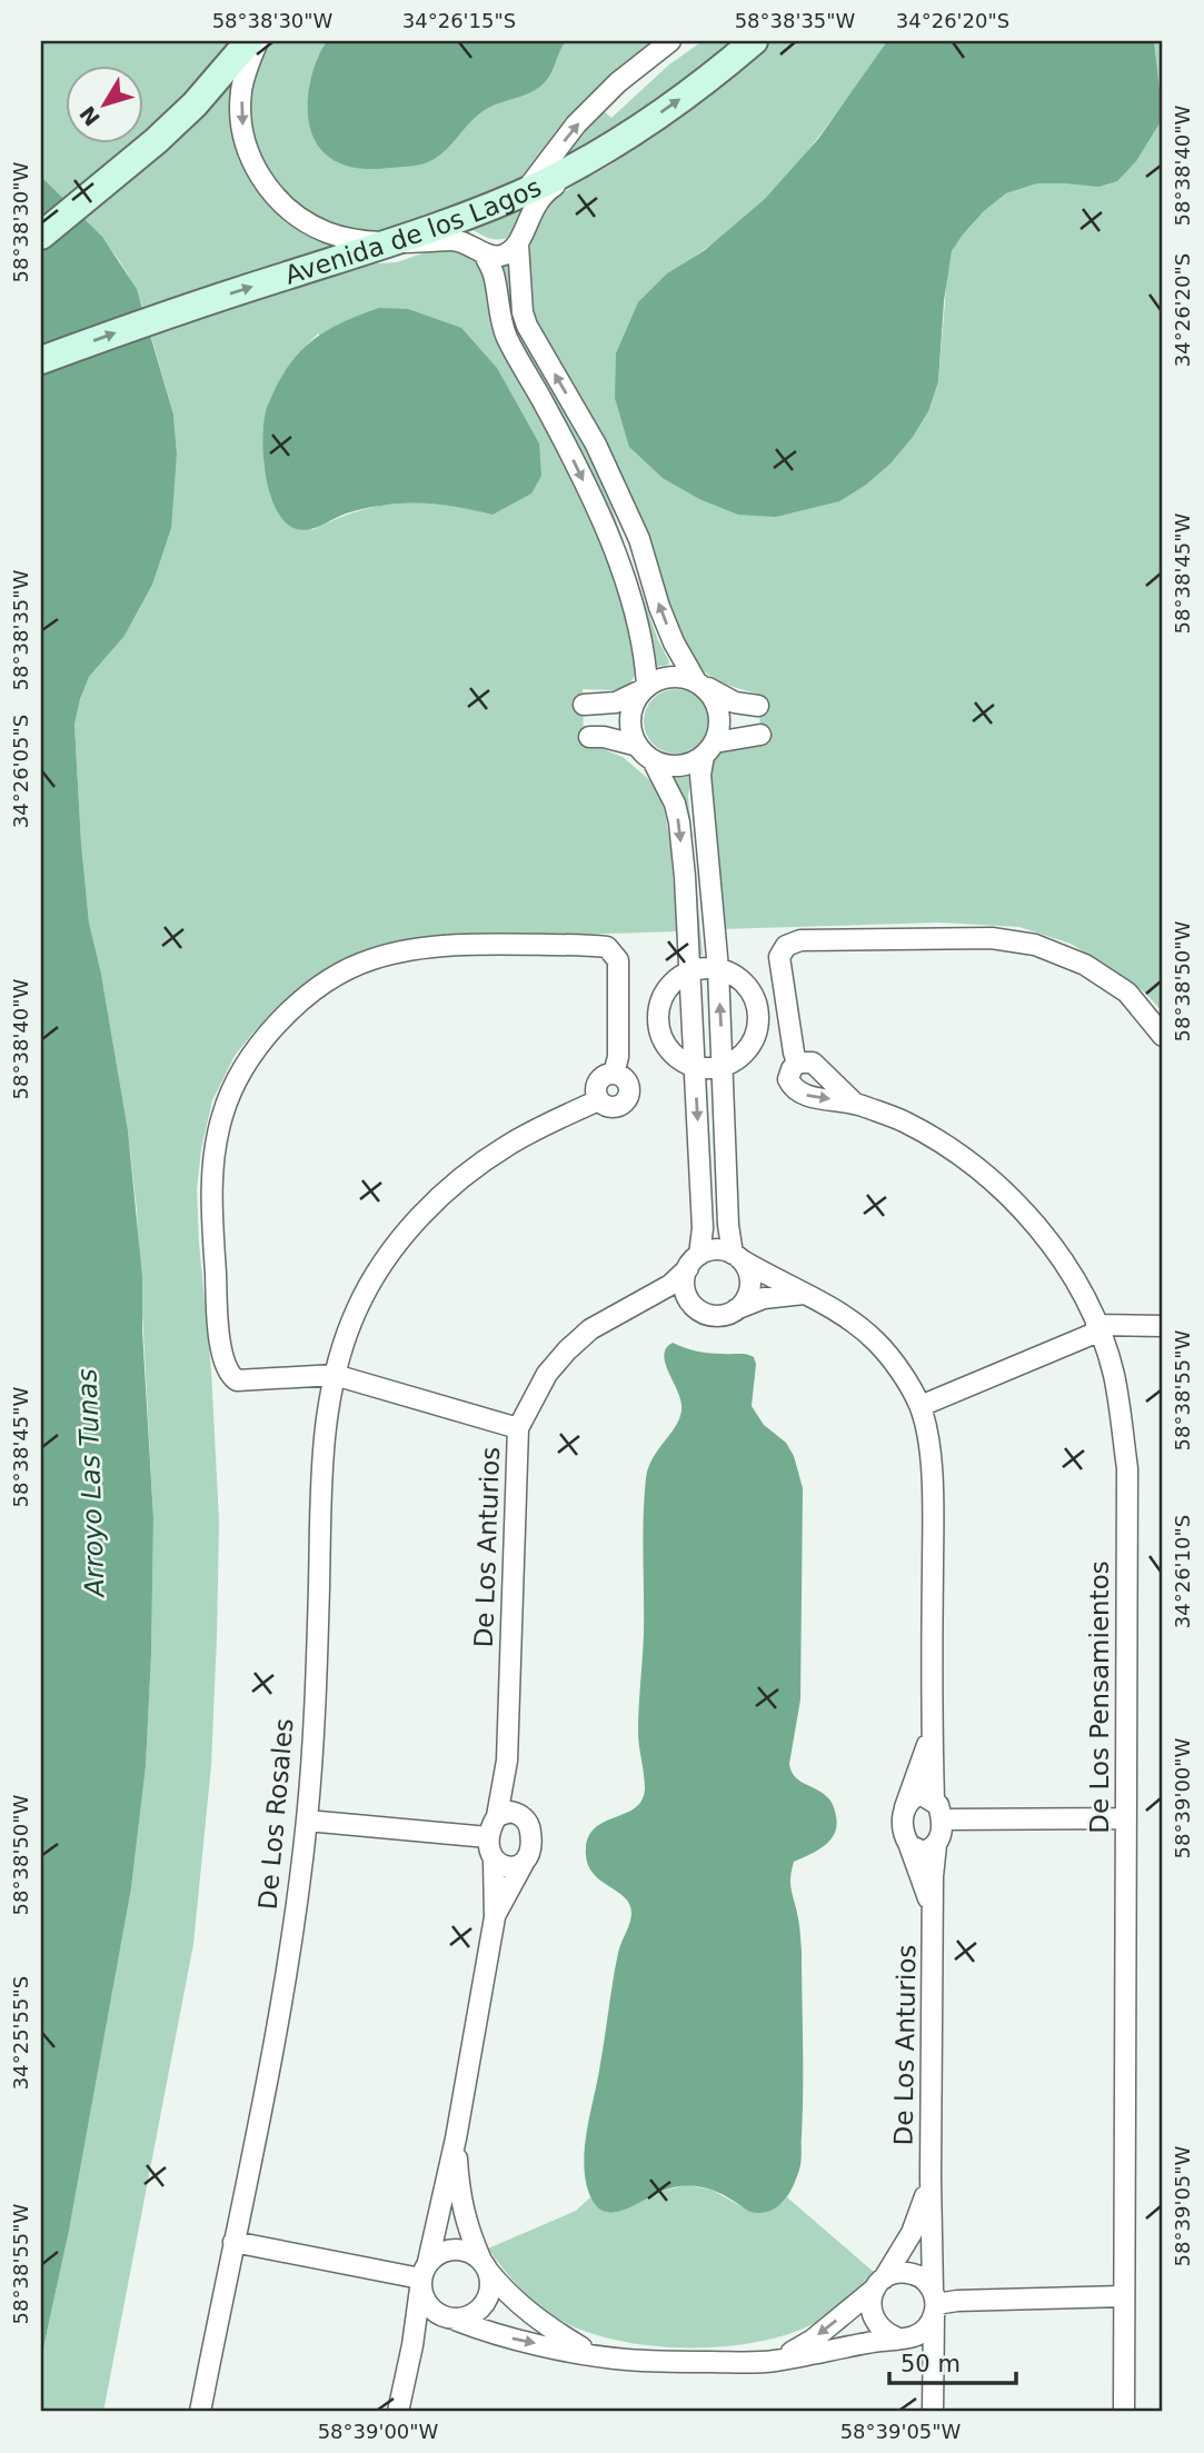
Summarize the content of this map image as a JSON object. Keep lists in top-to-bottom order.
{
  "streets": {
    "street": [
      "Avenida de los Lagos",
      "De Los Anturios",
      "De Los Pensamientos",
      "De Los Rosales"
    ]
  },
  "water": ["Arroyo Las Tunas"],
  "scale_bar": "50 m",
  "north": "bottom left",
  "coordinates": [
    "58°38'30\"W",
    "34°26'15\"S",
    "58°38'35\"W",
    "34°26'20\"S",
    "58°38'40\"W",
    "58°38'45\"W",
    "34°26'05\"S",
    "58°38'50\"W",
    "58°38'55\"W",
    "34°26'10\"S",
    "58°39'00\"W",
    "34°25'55\"S",
    "58°39'05\"W"
  ]
}
